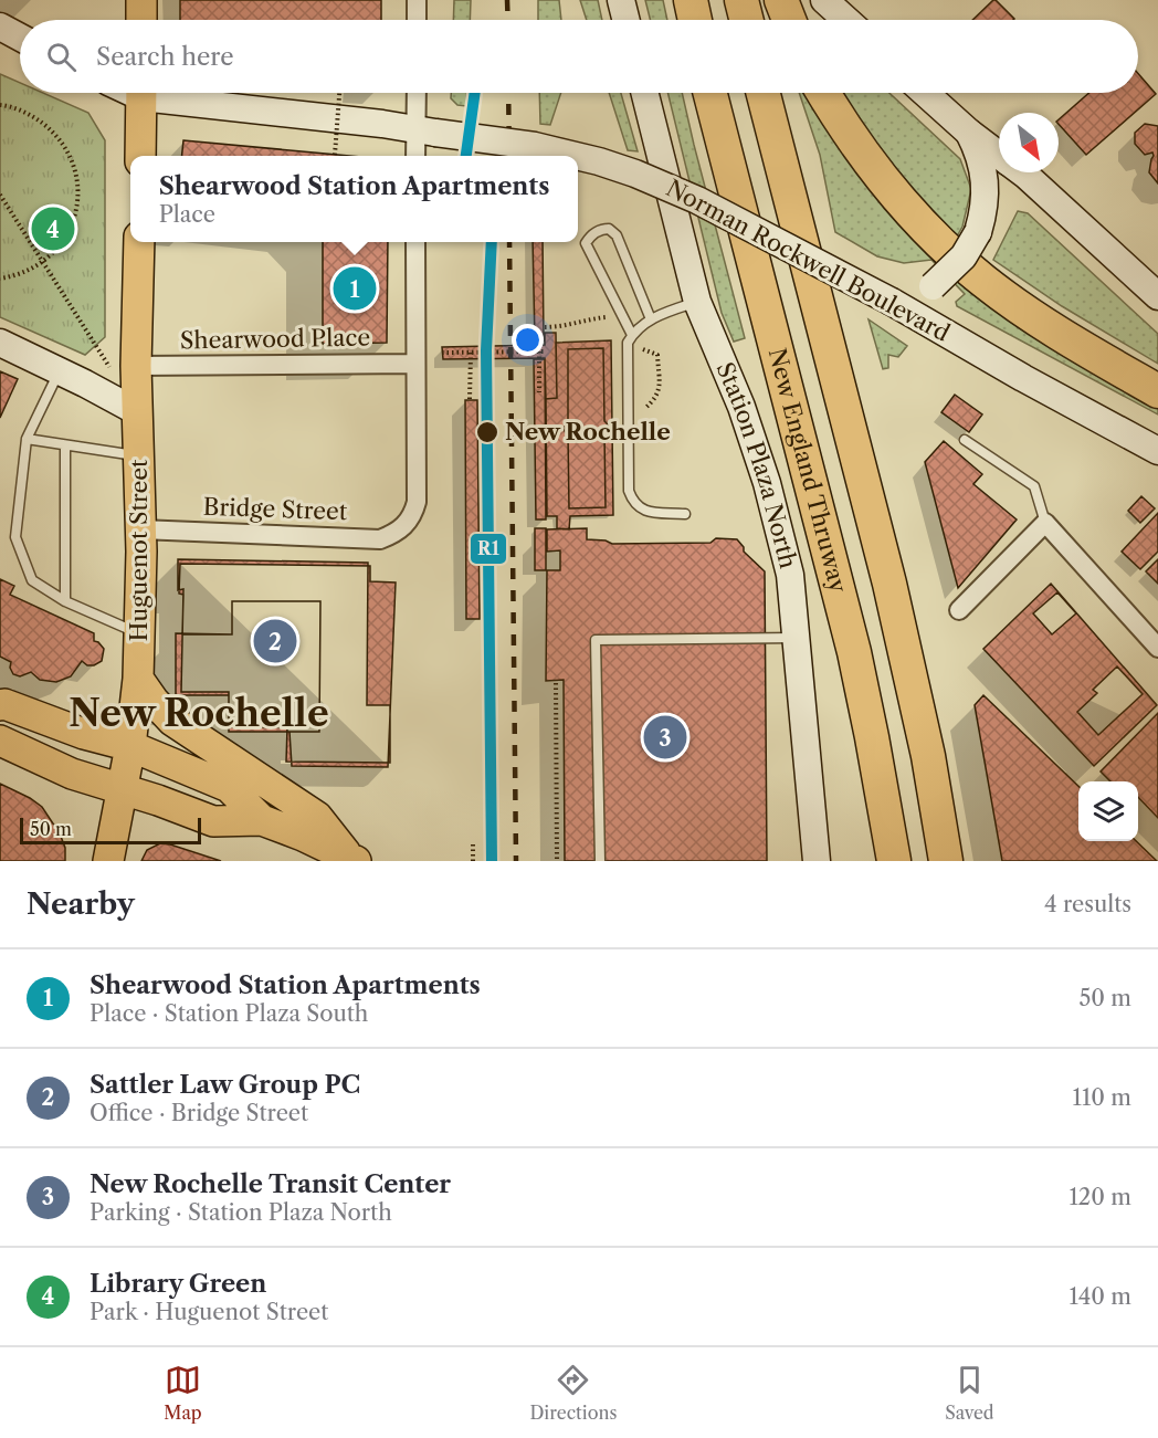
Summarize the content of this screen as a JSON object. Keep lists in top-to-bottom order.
{
  "streets": {
    "highway": ["New England Thruway"],
    "main road": ["Norman Rockwell Boulevard", "Station Plaza North", "Huguenot Street"],
    "street": ["Shearwood Place", "Bridge Street"]
  },
  "crossings": [
    ["Shearwood Place", "Bridge Street"],
    ["Shearwood Place", "Huguenot Street"],
    ["Bridge Street", "Huguenot Street"]
  ],
  "districts": ["New Rochelle"],
  "places": ["New Rochelle"],
  "lines": ["transit line R1"],
  "scale_bar": "50 m",
  "north": "bottom right",
  "page": {
    "search": "Search here",
    "popup": ["Shearwood Station Apartments", "Place"],
    "pins": [
      "4",
      "1",
      "2",
      "3"
    ],
    "scale": "50 m",
    "heading": ["Nearby", "4 results"],
    "list": [
      {
        "mark": "1",
        "name": "Shearwood Station Apartments",
        "note": "Place · Station Plaza South",
        "value": "50 m"
      },
      {
        "mark": "2",
        "name": "Sattler Law Group PC",
        "note": "Office · Bridge Street",
        "value": "110 m"
      },
      {
        "mark": "3",
        "name": "New Rochelle Transit Center",
        "note": "Parking · Station Plaza North",
        "value": "120 m"
      },
      {
        "mark": "4",
        "name": "Library Green",
        "note": "Park · Huguenot Street",
        "value": "140 m"
      }
    ],
    "nav": ["Map", "Directions", "Saved"]
  }
}
